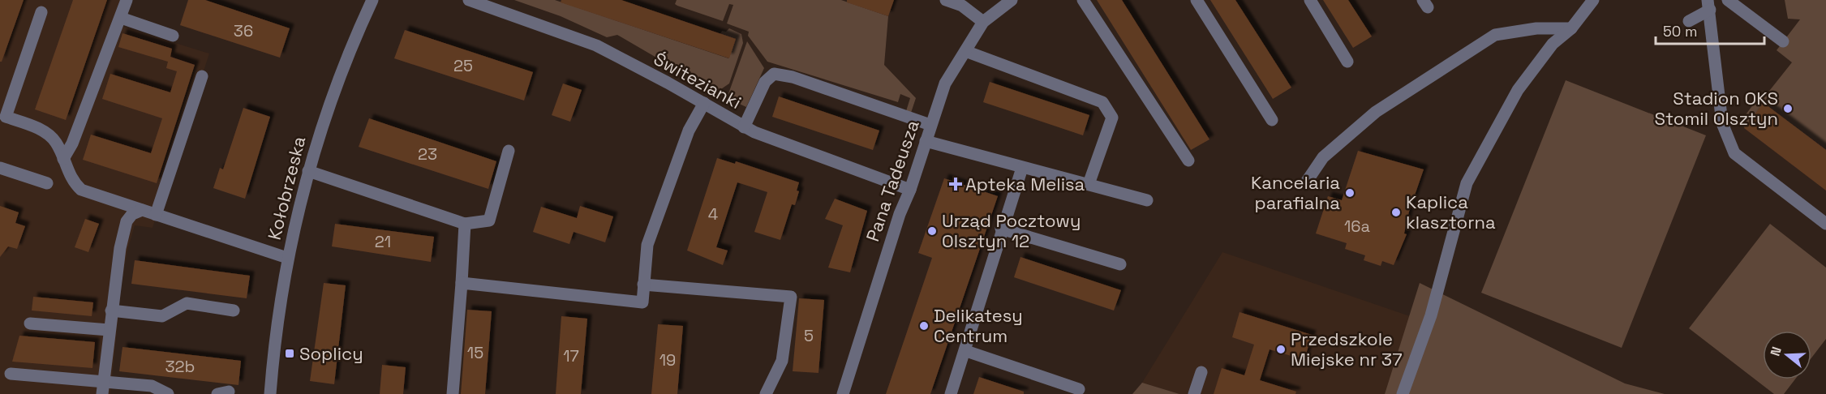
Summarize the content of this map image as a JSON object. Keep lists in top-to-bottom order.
{
  "streets": {
    "street": ["Świtezianki", "Pana Tadeusza", "Kołobrzeska"]
  },
  "crossings": [
    ["Świtezianki", "Pana Tadeusza"]
  ],
  "places": {
    "other": [
      "Stadion OKS Stomil Olsztyn",
      "Kancelaria parafialna",
      "Kaplica klasztorna",
      "Urząd Pocztowy Olsztyn 12",
      "Delikatesy Centrum",
      "Przedszkole Miejske nr 37"
    ],
    "health": ["Apteka Melisa"],
    "transit": ["Soplicy"]
  },
  "house_numbers": [
    "36",
    "25",
    "23",
    "4",
    "16a",
    "21",
    "5",
    "15",
    "17",
    "19",
    "32b"
  ],
  "scale_bar": "50 m",
  "north": "left"
}
